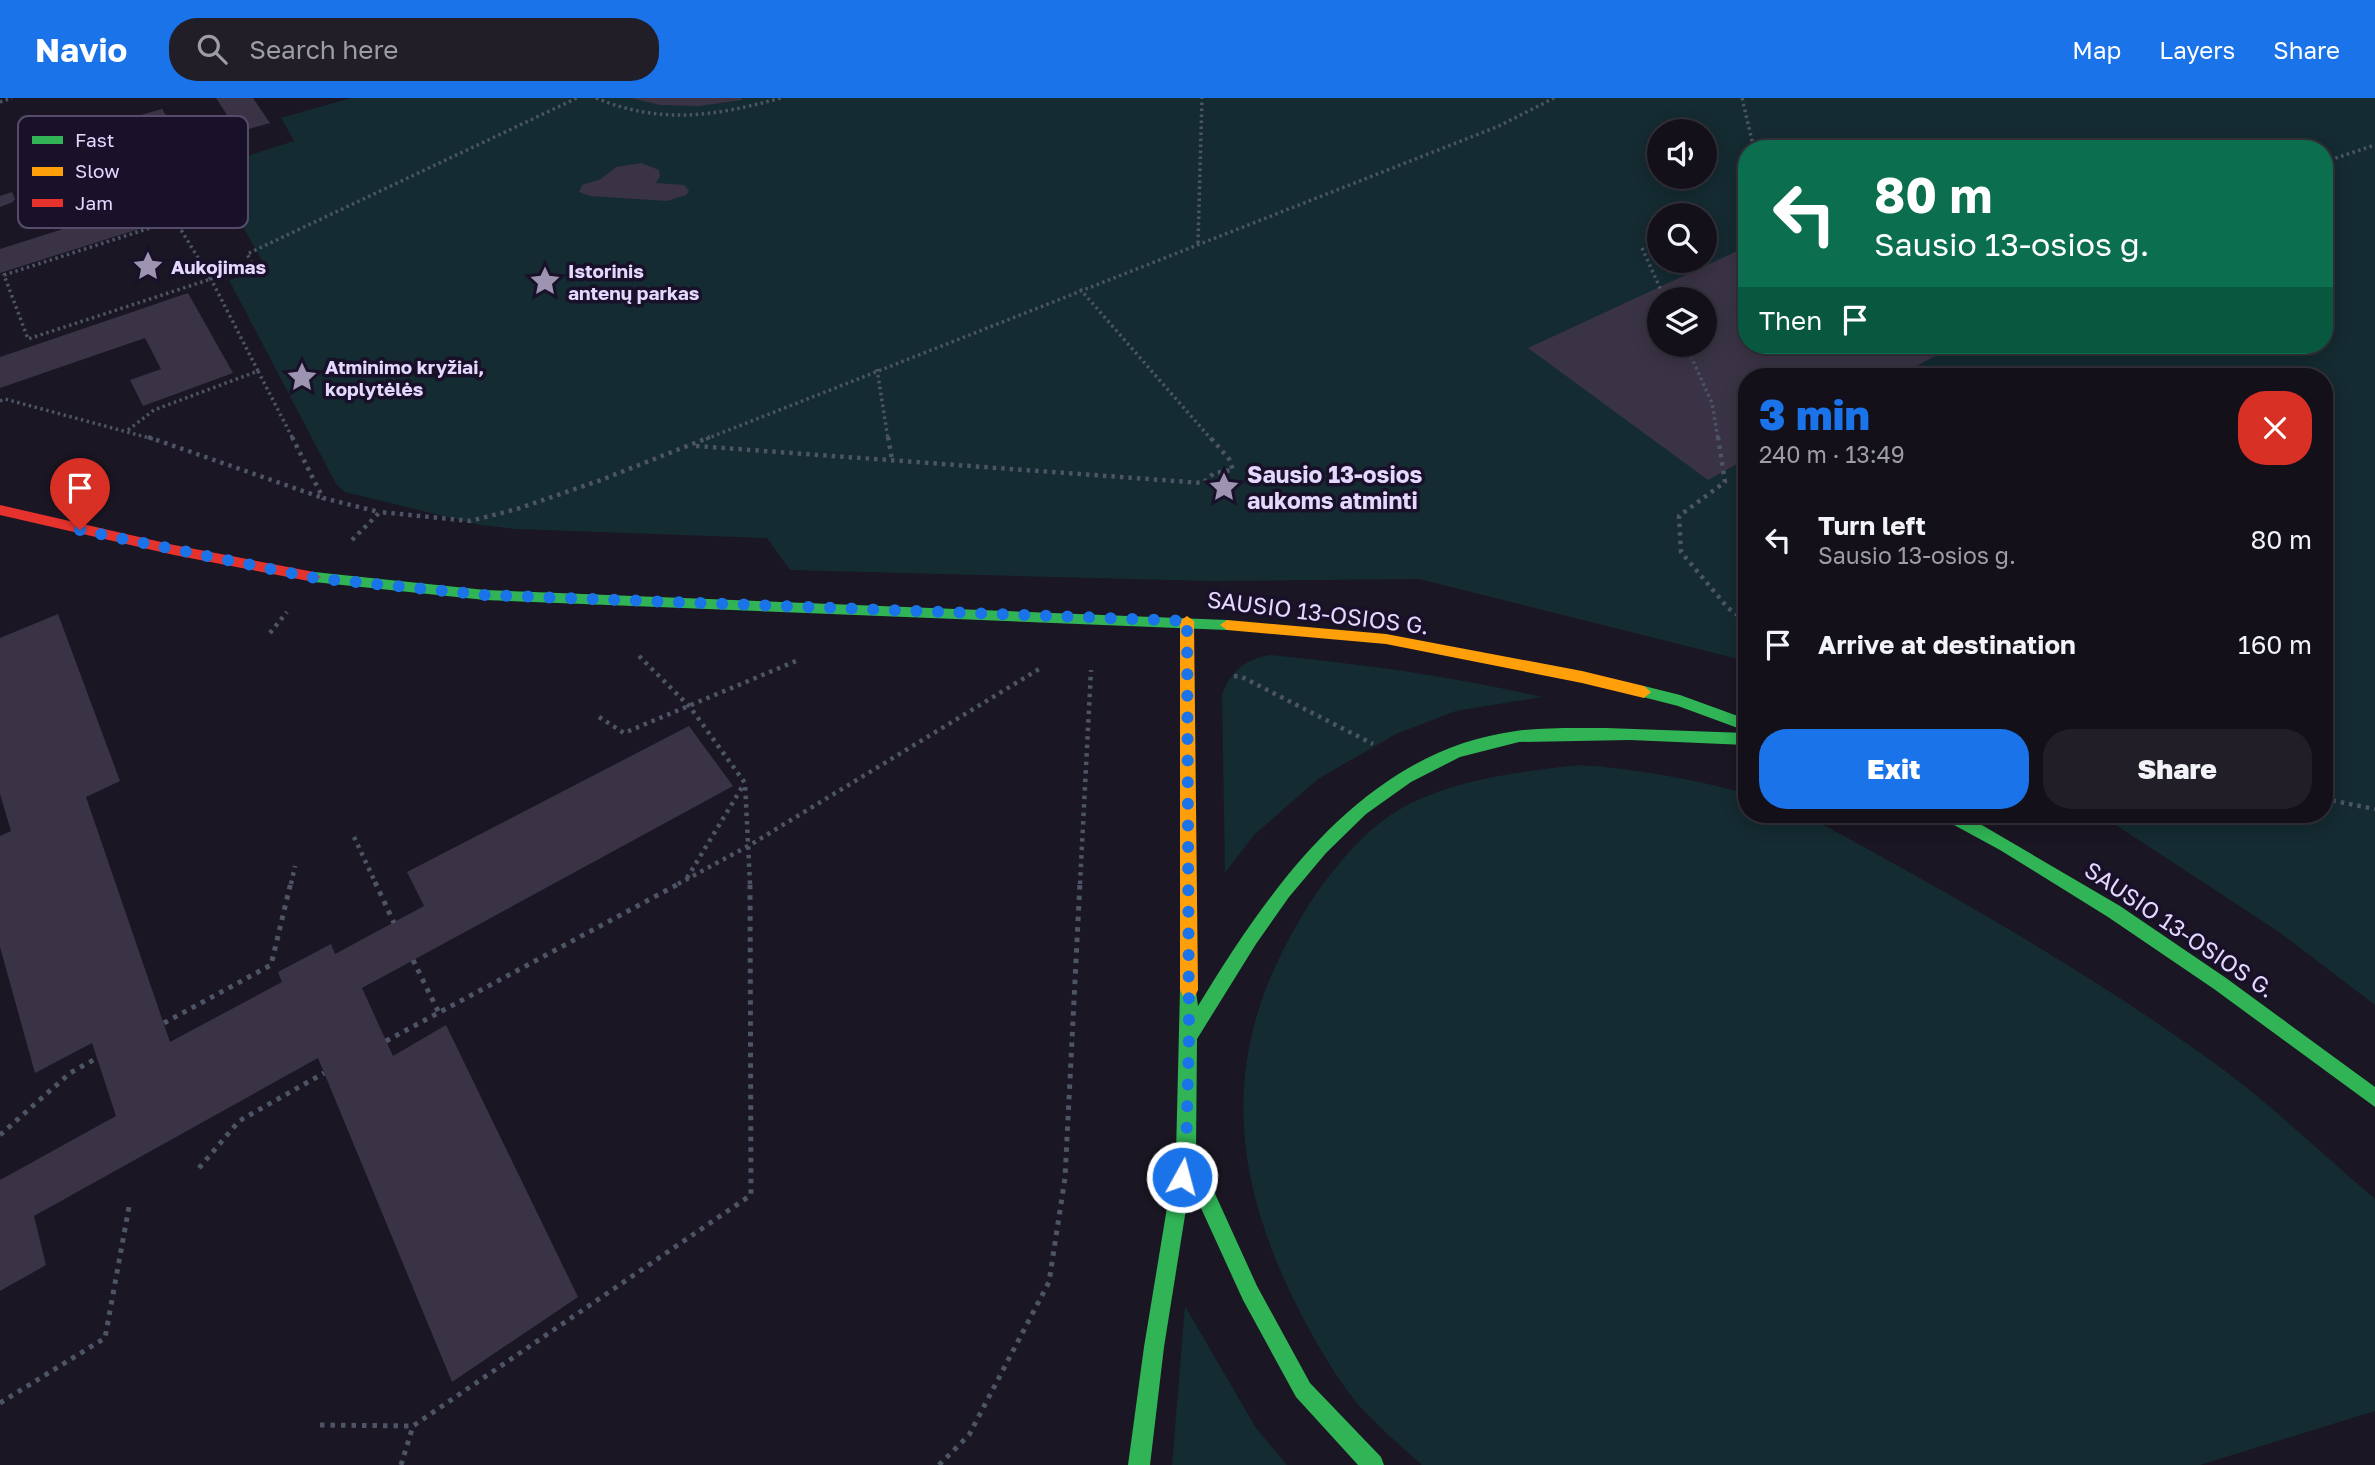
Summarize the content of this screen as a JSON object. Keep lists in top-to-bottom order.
{
  "streets": {
    "street": ["SAUSIO 13-OSIOS G."]
  },
  "places": {
    "place": [
      "Aukojimas",
      "Istorinis antenų parkas",
      "Atminimo kryžiai, koplytėlės",
      "Sausio 13-osios aukoms atminti"
    ]
  },
  "legend": ["Fast", "Slow", "Jam"],
  "page": {
    "header": "Navio",
    "search": "Search here",
    "nav": ["Map", "Layers", "Share"],
    "turn": ["80 m", "Sausio 13-osios g."],
    "then": "Then",
    "heading": ["3 min", "240 m · 13:49"],
    "list": [
      {
        "name": "Turn left",
        "note": "Sausio 13-osios g.",
        "value": "80 m"
      },
      {
        "name": "Arrive at destination",
        "value": "160 m"
      }
    ],
    "buttons": ["Exit", "Share"]
  }
}
